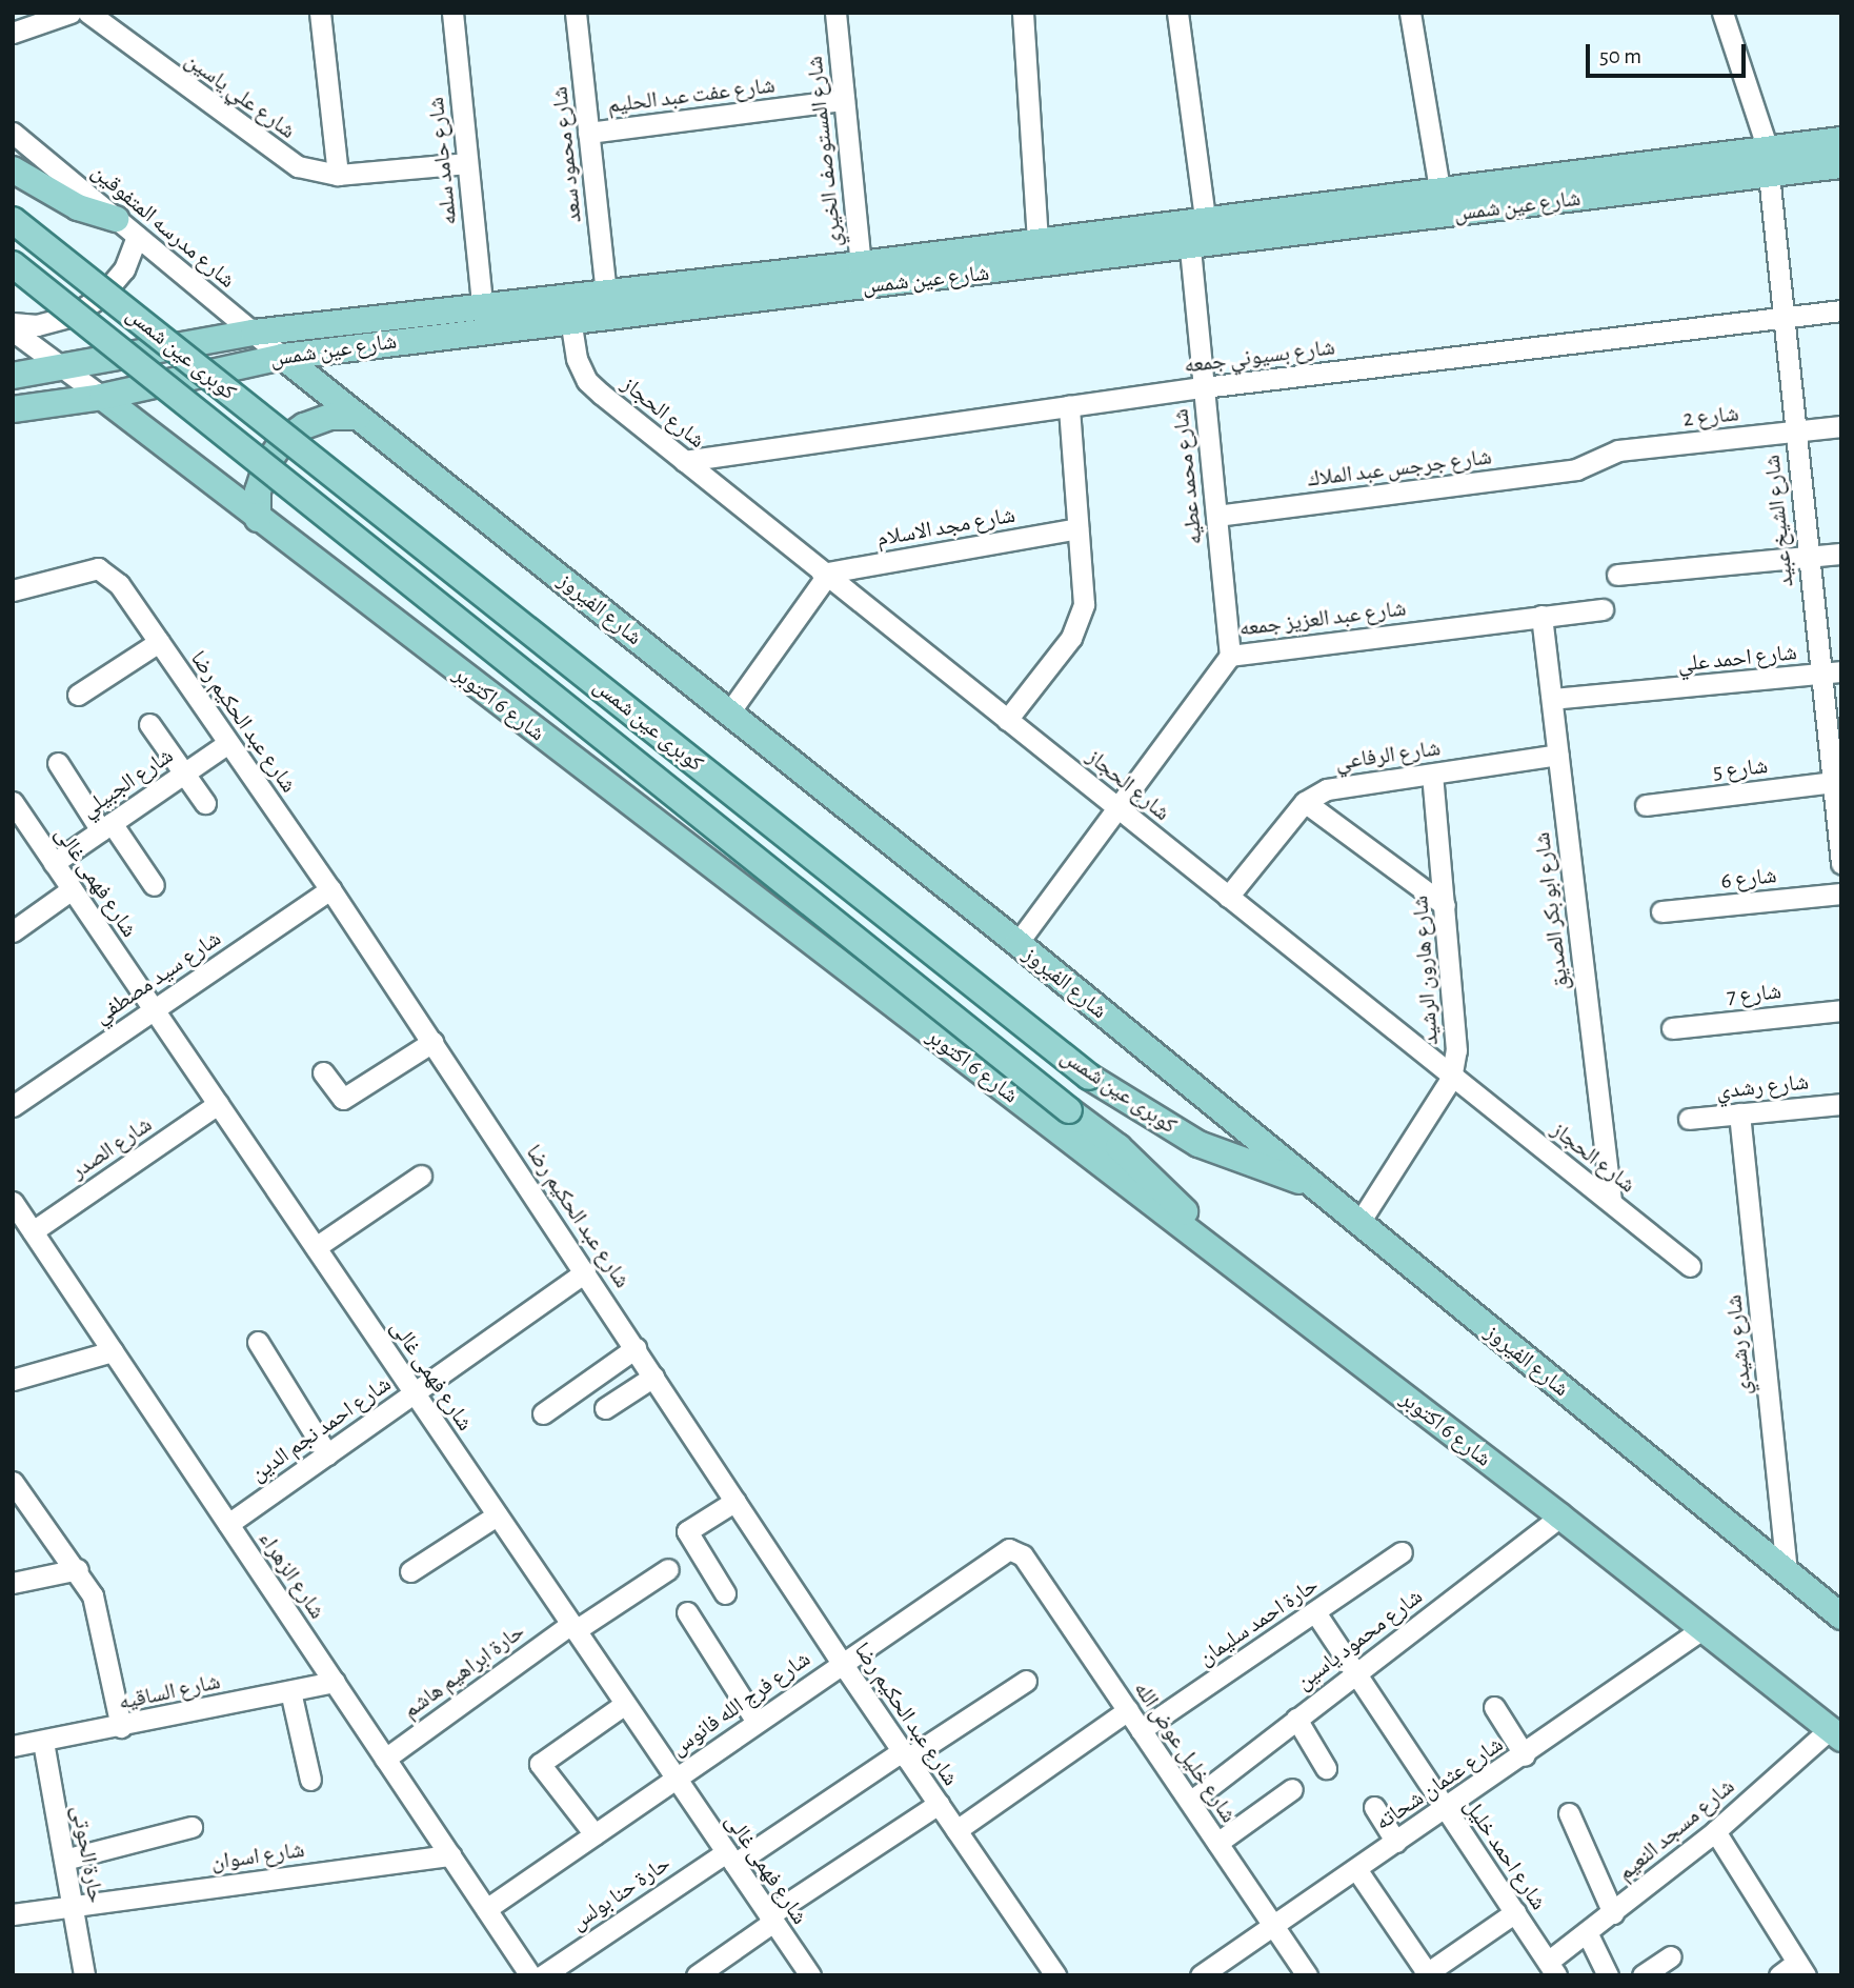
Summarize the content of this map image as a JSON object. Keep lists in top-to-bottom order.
{
  "streets": {
    "main road": [
      "شارع عين شمس",
      "كوبرى عين شمس",
      "شارع الفيروز",
      "شارع 6 اكتوبر"
    ],
    "street": [
      "شارع علي ياسين",
      "شارع عفت عبد الحليم",
      "شارع المستوصف الخيري",
      "شارع محمود سعد",
      "شارع حامد سلمه",
      "شارع مدرسه المتفوقين",
      "شارع بسيوني جمعه",
      "شارع الحجاز",
      "شارع 2",
      "شارع جرجس عبد الملاك",
      "شارع محمد عطيه",
      "شارع الشيخ عبيد",
      "شارع مجد الاسلام",
      "شارع عبد العزيز جمعه",
      "شارع احمد علي",
      "شارع عبد الحكيم رضا",
      "شارع الرفاعي",
      "شارع 5",
      "شارع الجبيلي",
      "شارع 6",
      "شارع فهمى غالى",
      "شارع ابو بكر الصديق",
      "شارع هارون الرشيد",
      "شارع سيد مصطفي",
      "شارع 7",
      "شارع رشدي",
      "شارع الصدر",
      "شارع رشيدي",
      "شارع احمد نجم الدين",
      "شارع الزهراء",
      "حارة احمد سليمان",
      "شارع محمود ياسين",
      "حارة ابراهيم هاشم",
      "شارع الساقيه",
      "شارع فرج الله فانوس",
      "شارع خليل عوض الله",
      "شارع عثمان شحاته",
      "شارع مسجد النعيم",
      "حارة الحوتى",
      "شارع احمد خليل",
      "شارع اسوان",
      "حارة حنا بولس"
    ]
  },
  "crossings": [
    ["شارع علي ياسين", "شارع حامد سلمه"],
    ["شارع عفت عبد الحليم", "شارع المستوصف الخيري"],
    ["شارع عفت عبد الحليم", "شارع محمود سعد"],
    ["شارع المستوصف الخيري", "شارع عين شمس"],
    ["شارع محمود سعد", "شارع عين شمس"],
    ["شارع حامد سلمه", "شارع عين شمس"],
    ["شارع عين شمس", "شارع مدرسه المتفوقين"],
    ["شارع عين شمس", "شارع الحجاز"],
    ["شارع عين شمس", "شارع محمد عطيه"],
    ["شارع عين شمس", "شارع الشيخ عبيد"],
    ["شارع عين شمس", "شارع الفيروز"],
    ["شارع عين شمس", "شارع 6 اكتوبر"],
    ["شارع مدرسه المتفوقين", "شارع الفيروز"],
    ["كوبرى عين شمس", "شارع الفيروز"],
    ["كوبرى عين شمس", "شارع 6 اكتوبر"],
    ["شارع بسيوني جمعه", "شارع الحجاز"],
    ["شارع بسيوني جمعه", "شارع محمد عطيه"],
    ["شارع بسيوني جمعه", "شارع الشيخ عبيد"],
    ["شارع الحجاز", "شارع مجد الاسلام"],
    ["شارع الحجاز", "شارع عبد العزيز جمعه"],
    ["شارع الحجاز", "شارع الرفاعي"],
    ["شارع الحجاز", "شارع ابو بكر الصديق"],
    ["شارع الحجاز", "شارع هارون الرشيد"],
    ["شارع 2", "شارع جرجس عبد الملاك"],
    ["شارع 2", "شارع الشيخ عبيد"],
    ["شارع جرجس عبد الملاك", "شارع محمد عطيه"],
    ["شارع محمد عطيه", "شارع عبد العزيز جمعه"],
    ["شارع الشيخ عبيد", "شارع احمد علي"],
    ["شارع الشيخ عبيد", "شارع 5"],
    ["شارع الفيروز", "شارع عبد العزيز جمعه"],
    ["شارع الفيروز", "شارع هارون الرشيد"],
    ["شارع الفيروز", "شارع رشيدي"],
    ["شارع عبد العزيز جمعه", "شارع ابو بكر الصديق"],
    ["شارع احمد علي", "شارع ابو بكر الصديق"],
    ["شارع 6 اكتوبر", "شارع محمود ياسين"],
    ["شارع 6 اكتوبر", "شارع عثمان شحاته"],
    ["شارع 6 اكتوبر", "شارع مسجد النعيم"],
    ["شارع عبد الحكيم رضا", "شارع الجبيلي"],
    ["شارع عبد الحكيم رضا", "شارع سيد مصطفي"],
    ["شارع عبد الحكيم رضا", "شارع احمد نجم الدين"],
    ["شارع عبد الحكيم رضا", "شارع فرج الله فانوس"],
    ["شارع عبد الحكيم رضا", "حارة حنا بولس"],
    ["شارع الرفاعي", "شارع ابو بكر الصديق"],
    ["شارع الرفاعي", "شارع هارون الرشيد"],
    ["شارع الجبيلي", "شارع فهمى غالى"],
    ["شارع فهمى غالى", "شارع سيد مصطفي"],
    ["شارع فهمى غالى", "شارع الصدر"],
    ["شارع فهمى غالى", "شارع احمد نجم الدين"],
    ["شارع فهمى غالى", "حارة ابراهيم هاشم"],
    ["شارع فهمى غالى", "شارع فرج الله فانوس"],
    ["شارع فهمى غالى", "حارة حنا بولس"],
    ["شارع رشدي", "شارع رشيدي"],
    ["شارع الصدر", "شارع الزهراء"],
    ["شارع احمد نجم الدين", "شارع الزهراء"],
    ["شارع الزهراء", "حارة ابراهيم هاشم"],
    ["شارع الزهراء", "شارع الساقيه"],
    ["شارع الزهراء", "شارع فرج الله فانوس"],
    ["شارع الزهراء", "شارع اسوان"],
    ["حارة احمد سليمان", "شارع خليل عوض الله"],
    ["حارة احمد سليمان", "شارع احمد خليل"],
    ["شارع محمود ياسين", "شارع خليل عوض الله"],
    ["شارع محمود ياسين", "شارع احمد خليل"],
    ["شارع الساقيه", "حارة الحوتى"],
    ["شارع فرج الله فانوس", "شارع خليل عوض الله"],
    ["شارع خليل عوض الله", "شارع عثمان شحاته"],
    ["شارع عثمان شحاته", "شارع احمد خليل"],
    ["شارع مسجد النعيم", "شارع احمد خليل"],
    ["حارة الحوتى", "شارع اسوان"]
  ],
  "scale_bar": "50 m"
}
